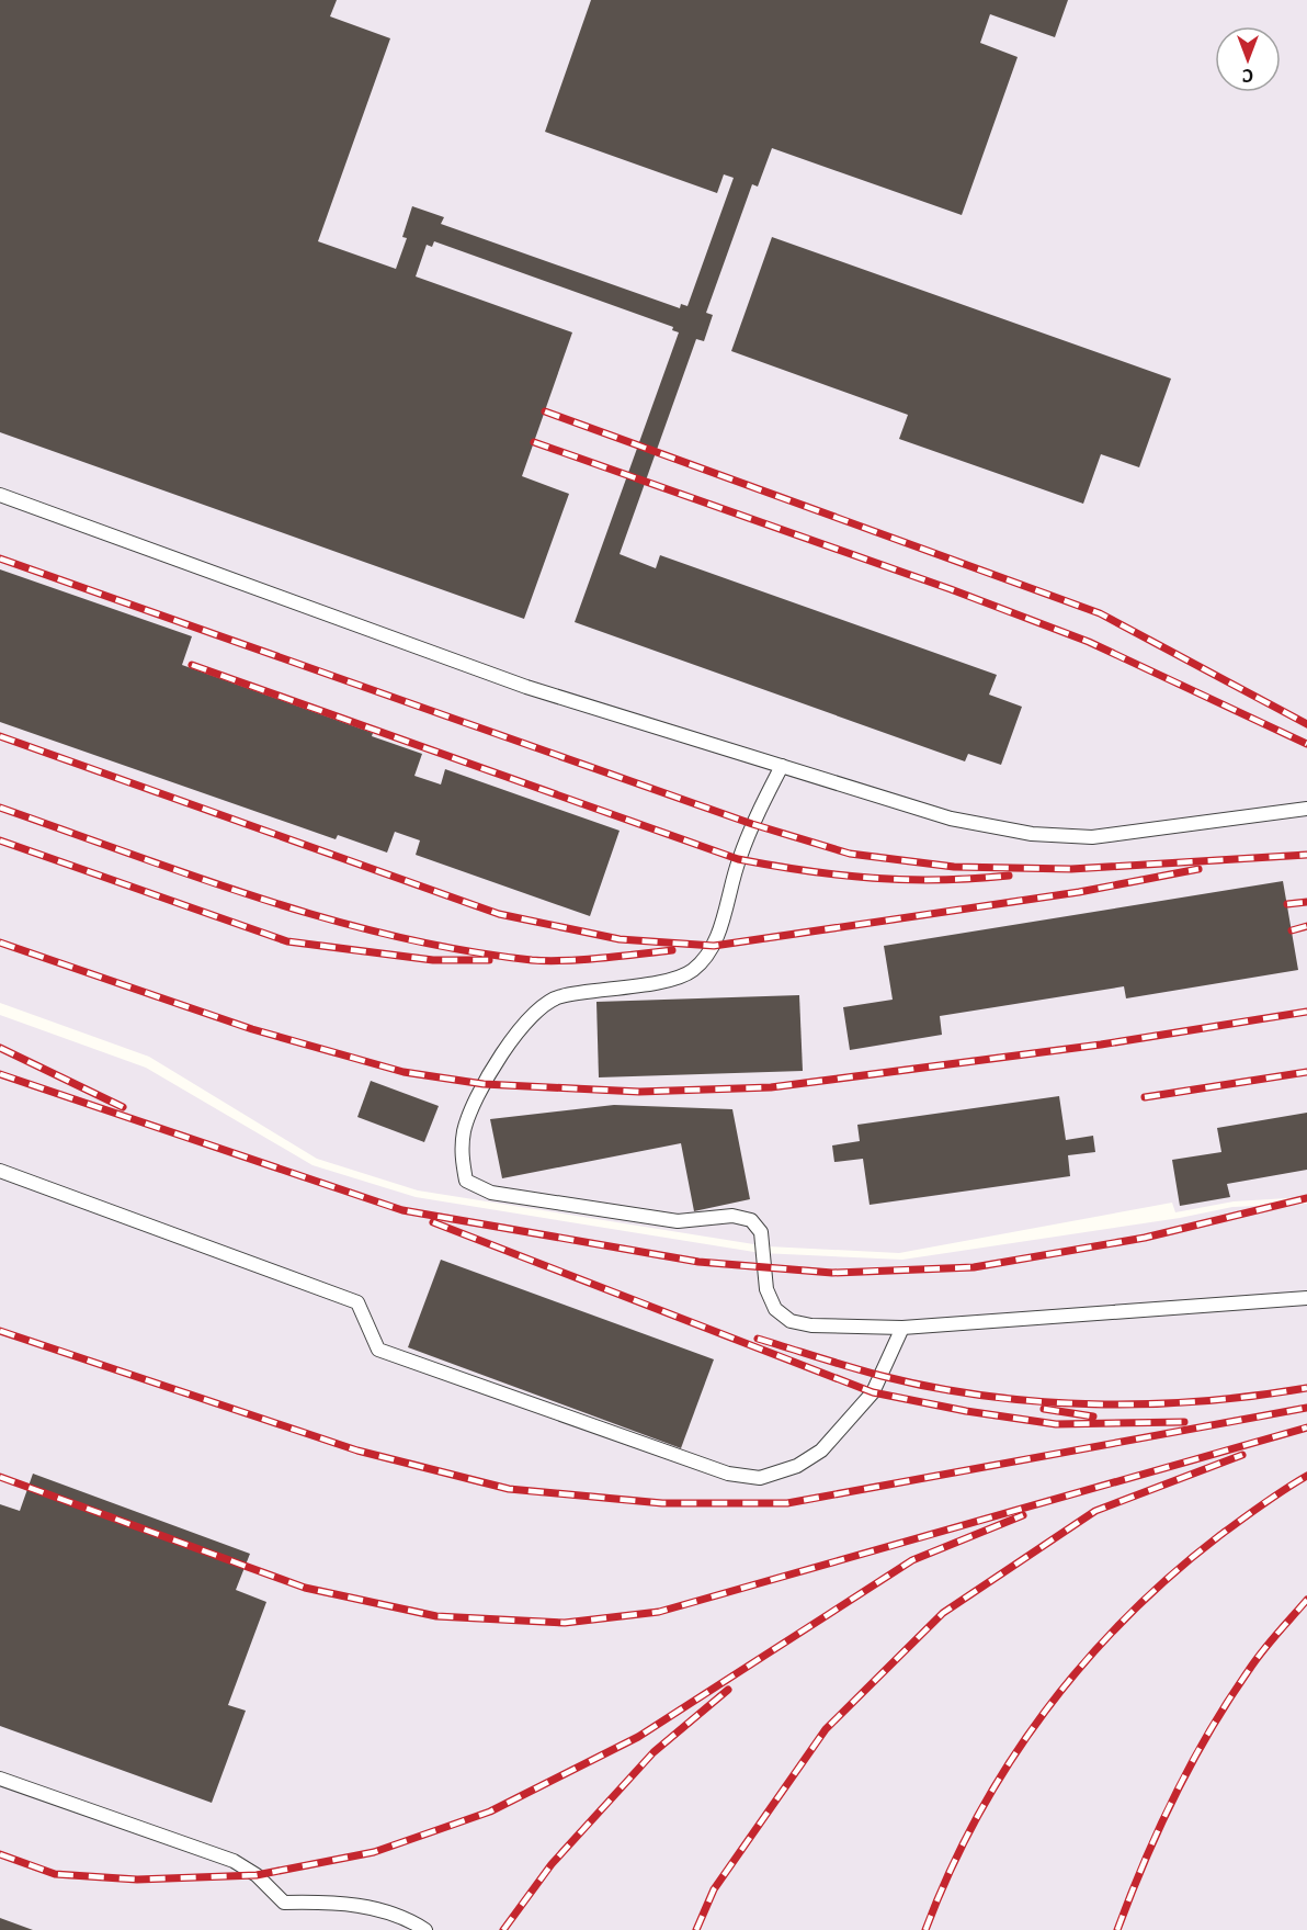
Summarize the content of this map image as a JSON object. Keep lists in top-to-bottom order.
{
  "north": "bottom"
}
